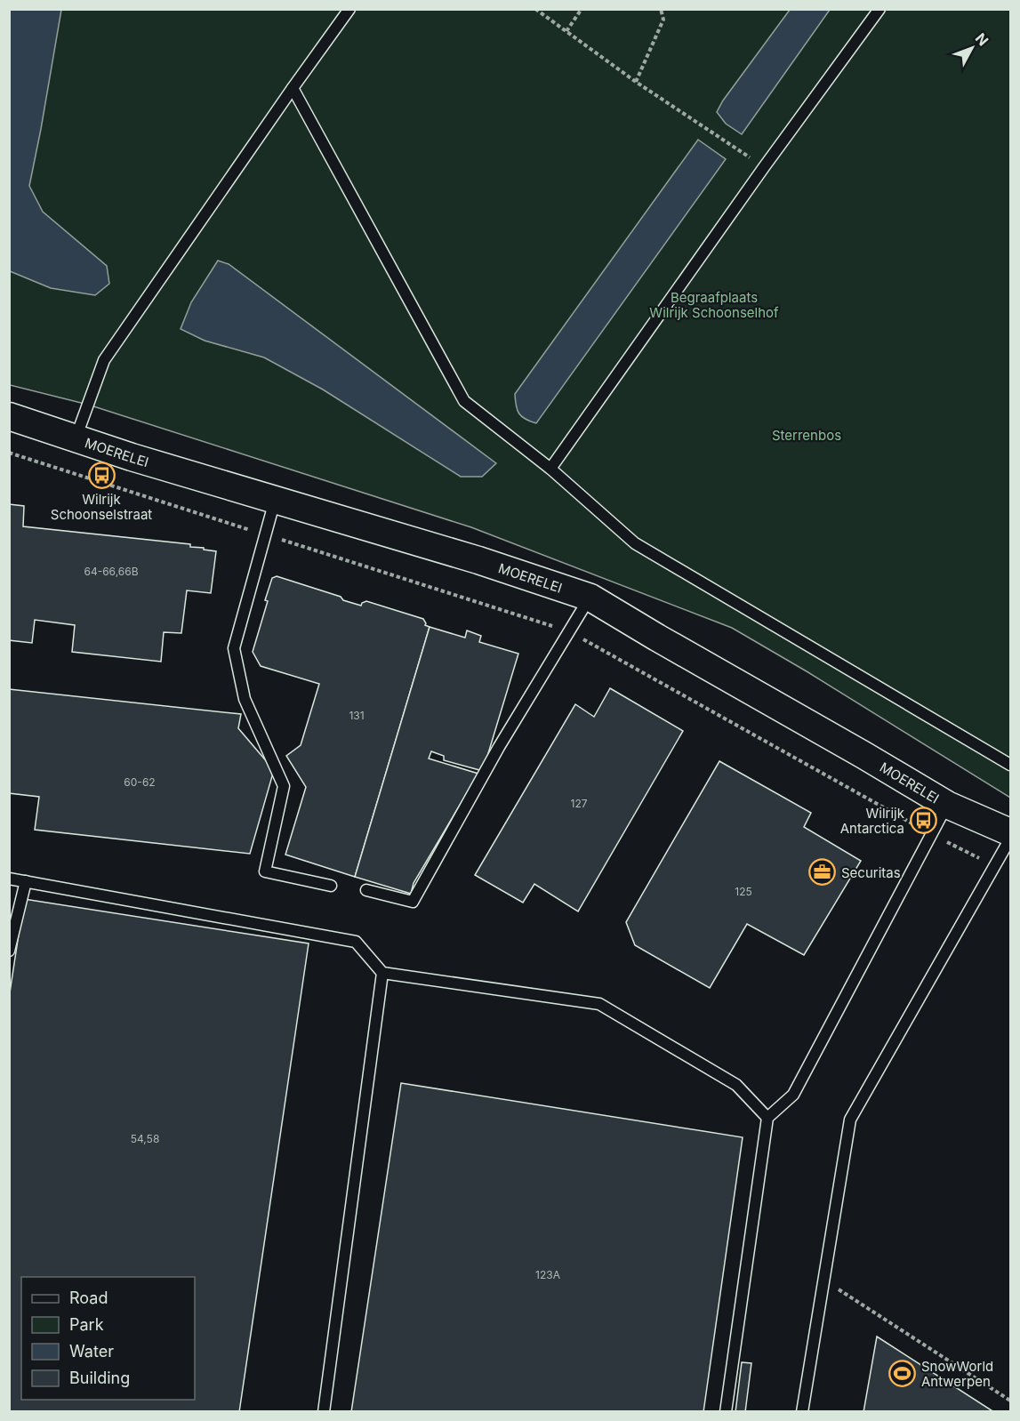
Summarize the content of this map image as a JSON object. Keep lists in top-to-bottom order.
{
  "streets": {
    "street": ["MOERELEI"]
  },
  "parks": ["Begraafplaats Wilrijk Schoonselhof", "Sterrenbos"],
  "places": {
    "bus stop": ["Wilrijk Schoonselstraat", "Wilrijk Antarctica"],
    "office": ["Securitas"],
    "sports": ["SnowWorld Antwerpen"]
  },
  "house_numbers": [
    "64-66,66B",
    "131",
    "60-62",
    "127",
    "125",
    "54,58",
    "123A"
  ],
  "legend": [
    "Road",
    "Park",
    "Water",
    "Building"
  ],
  "north": "top right"
}
